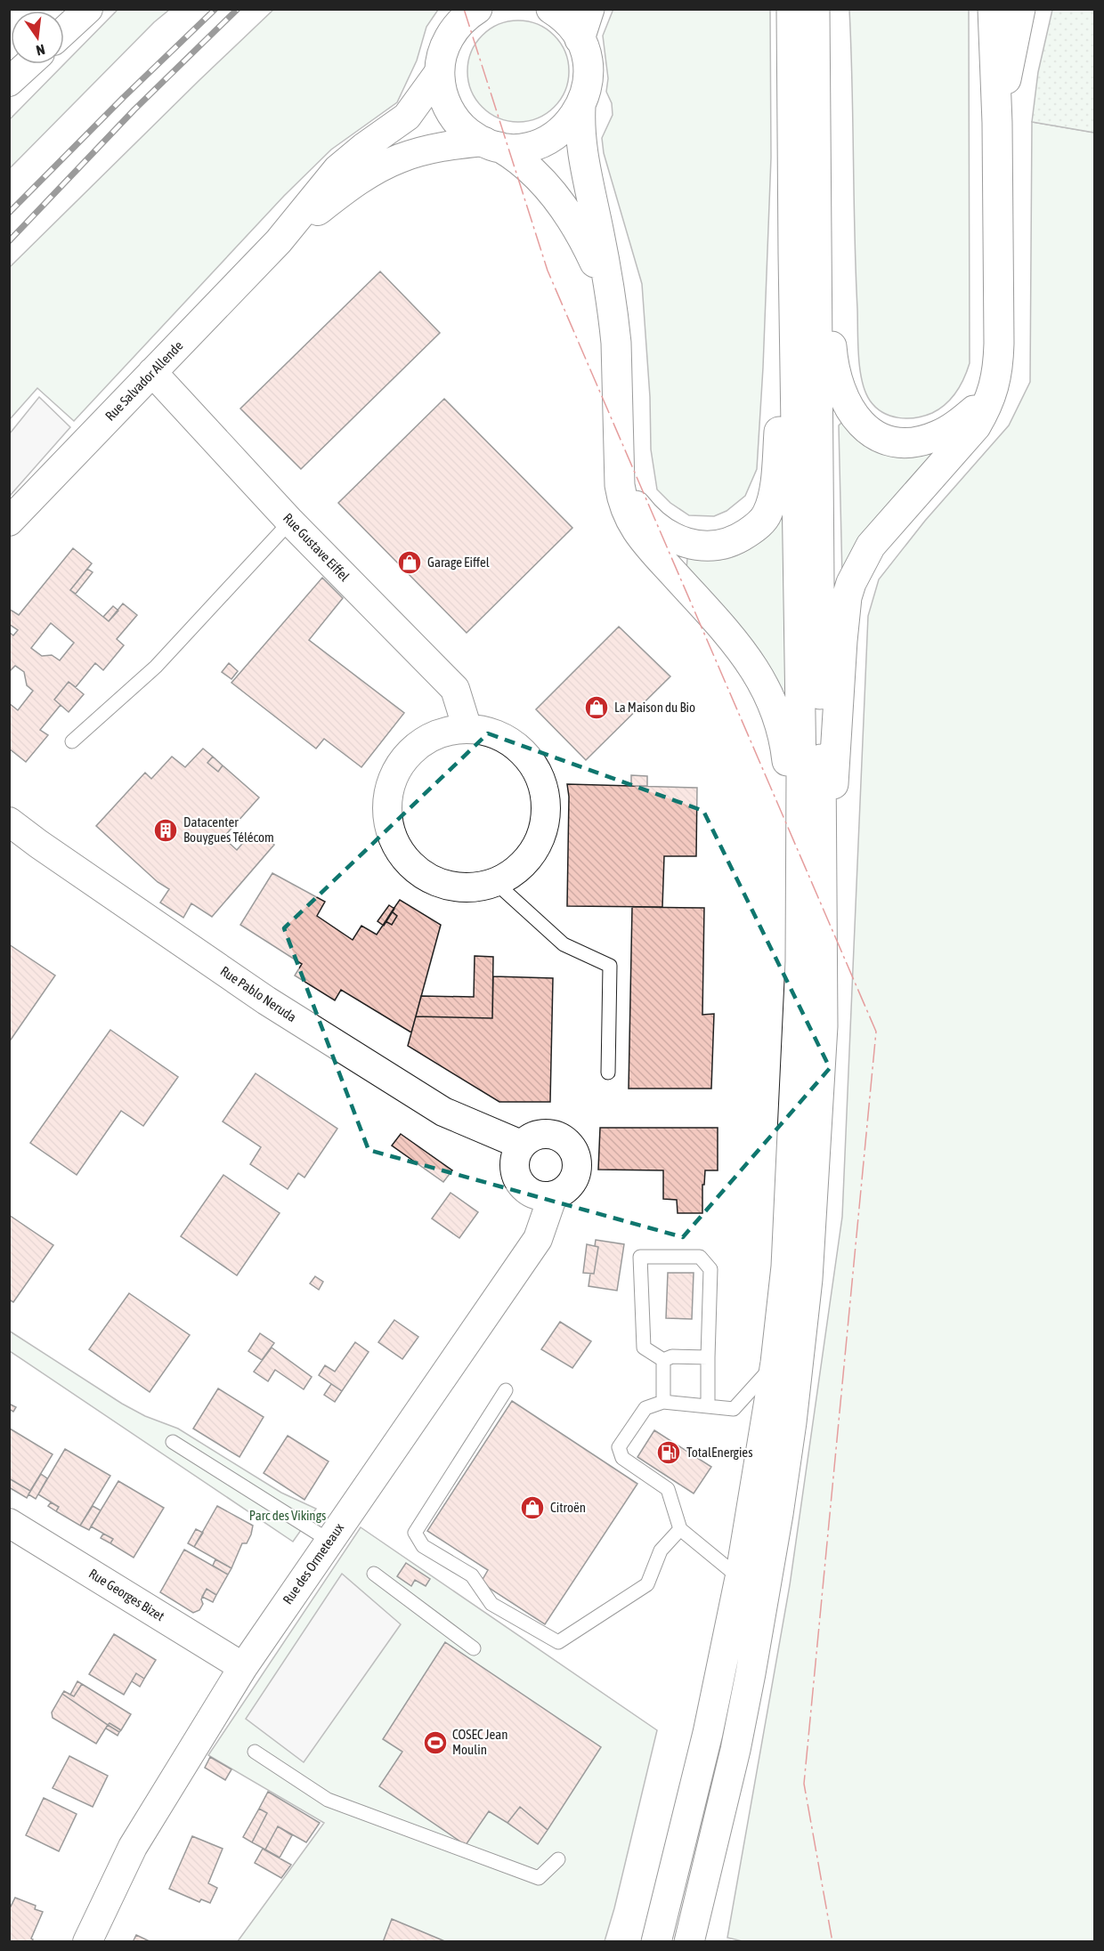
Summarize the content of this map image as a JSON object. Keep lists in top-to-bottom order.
{
  "streets": {
    "street": [
      "Rue Salvador Allende",
      "Rue Gustave Eiffel",
      "Rue Pablo Neruda",
      "Rue des Ormeteaux",
      "Rue Georges Bizet"
    ]
  },
  "crossings": [
    ["Rue Salvador Allende", "Rue Gustave Eiffel"],
    ["Rue Pablo Neruda", "Rue des Ormeteaux"],
    ["Rue des Ormeteaux", "Rue Georges Bizet"]
  ],
  "parks": ["Parc des Vikings"],
  "places": {
    "shop": ["Garage Eiffel", "La Maison du Bio", "Citroën"],
    "building": ["Datacenter Bouygues Télécom"],
    "fuel station": ["TotalEnergies"],
    "sports": ["COSEC Jean Moulin"]
  },
  "north": "bottom"
}
